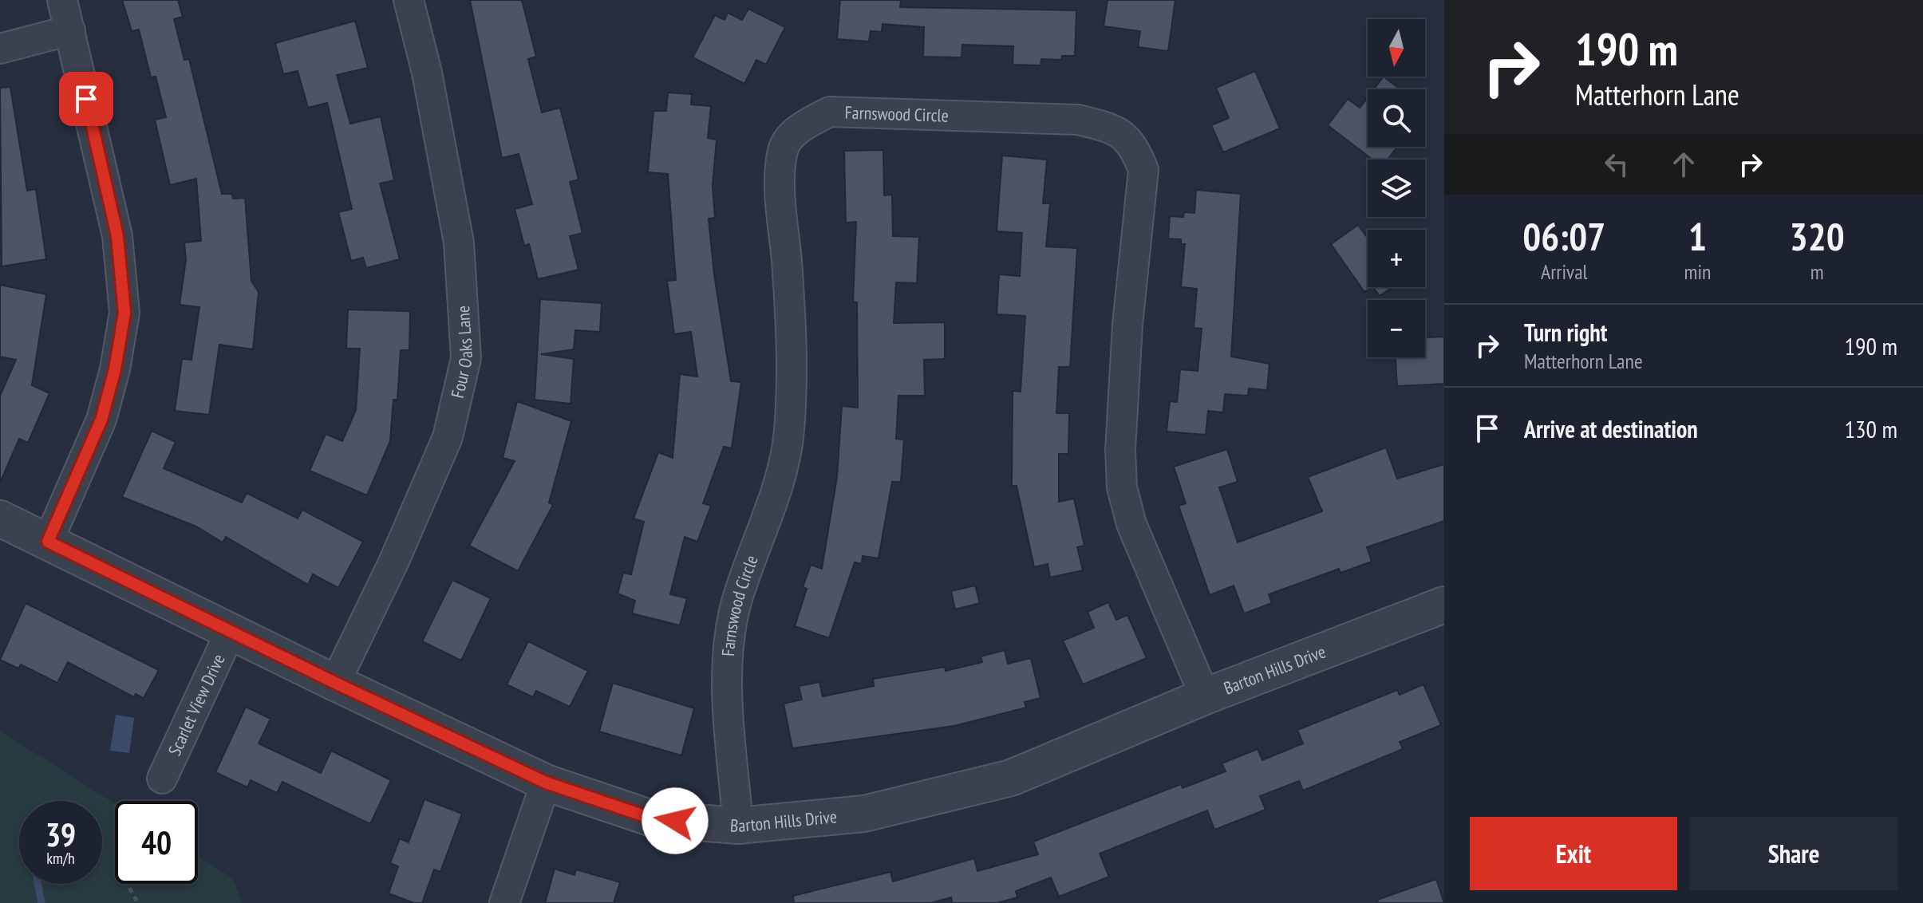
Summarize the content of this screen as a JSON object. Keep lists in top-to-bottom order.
{
  "streets": {
    "street": [
      "Farnswood Circle",
      "Four Oaks Lane",
      "Barton Hills Drive",
      "Scarlet View Drive"
    ]
  },
  "crossings": [
    ["Farnswood Circle", "Barton Hills Drive"],
    ["Four Oaks Lane", "Barton Hills Drive"],
    ["Barton Hills Drive", "Scarlet View Drive"]
  ],
  "north": "bottom",
  "page": {
    "turn": ["190 m", "Matterhorn Lane"],
    "map_buttons": ["+", "−"],
    "eta": [
      "06:07",
      "Arrival",
      "1",
      "min",
      "320",
      "m"
    ],
    "list": [
      {
        "name": "Turn right",
        "note": "Matterhorn Lane",
        "value": "190 m"
      },
      {
        "name": "Arrive at destination",
        "value": "130 m"
      }
    ],
    "speed": "39 km/h",
    "limit": "40",
    "buttons": ["Exit", "Share"]
  }
}
